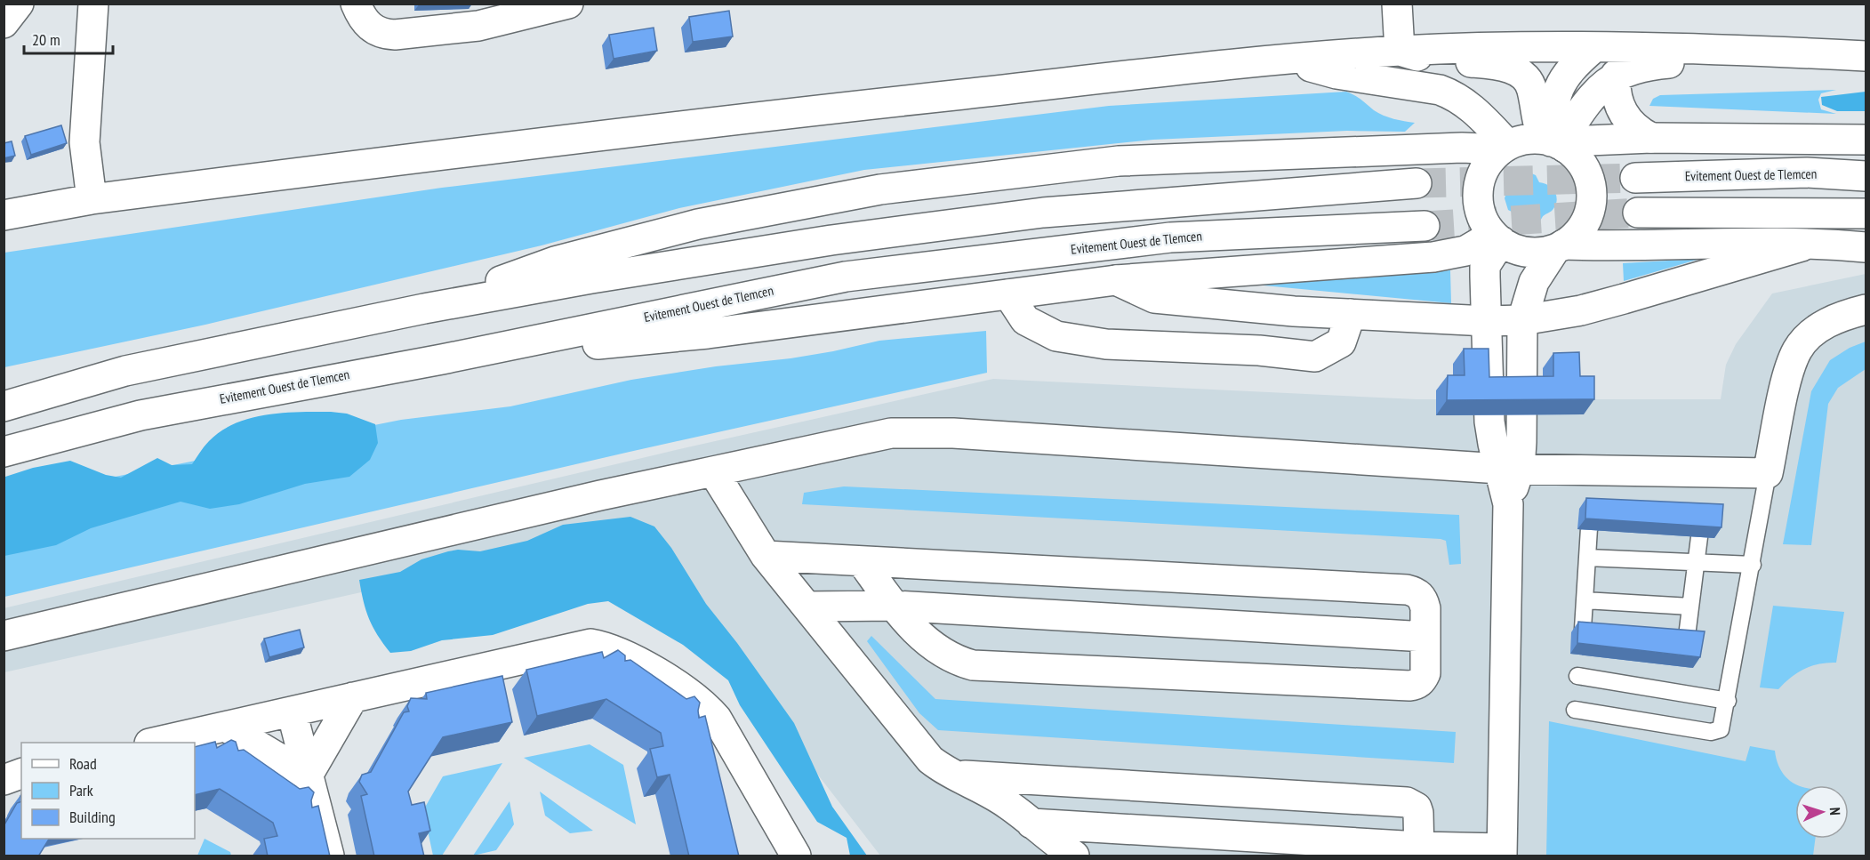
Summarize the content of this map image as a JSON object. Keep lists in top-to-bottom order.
{
  "streets": {
    "main road": ["Evitement Ouest de Tlemcen"]
  },
  "legend": ["Road", "Park", "Building"],
  "scale_bar": "20 m",
  "north": "right"
}
